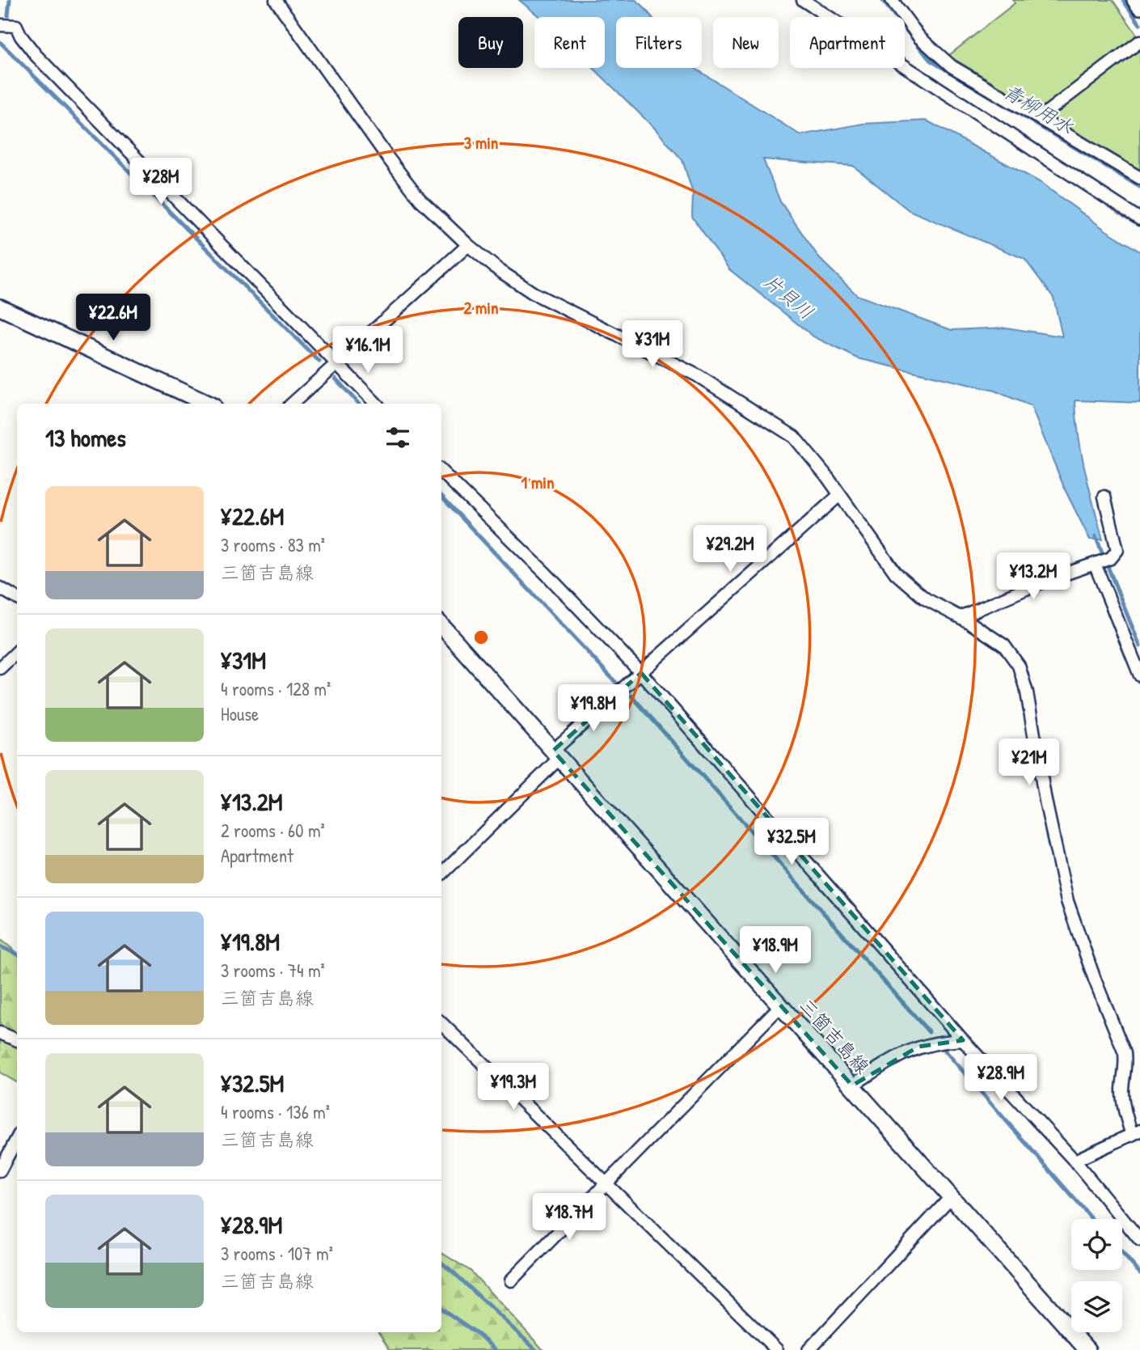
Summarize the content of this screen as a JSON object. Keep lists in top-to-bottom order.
{
  "streets": {
    "main road": ["三箇吉島線"]
  },
  "water": ["青柳用水", "片貝川"],
  "page": {
    "chip": [
      "Buy",
      "Rent",
      "Filters",
      "New",
      "Apartment"
    ],
    "price": [
      "¥28M",
      "¥22.6M",
      "¥31M",
      "¥16.1M",
      "¥29.2M",
      "¥13.2M",
      "¥19.8M",
      "¥21M",
      "¥32.5M",
      "¥18.9M",
      "¥28.9M",
      "¥19.3M",
      "¥18.7M"
    ],
    "heading": "13 homes",
    "list": [
      {
        "name": "¥22.6M",
        "note": "3 rooms · 83 m² · 三箇吉島線"
      },
      {
        "name": "¥31M",
        "note": "4 rooms · 128 m² · House"
      },
      {
        "name": "¥13.2M",
        "note": "2 rooms · 60 m² · Apartment"
      },
      {
        "name": "¥19.8M",
        "note": "3 rooms · 74 m² · 三箇吉島線"
      },
      {
        "name": "¥32.5M",
        "note": "4 rooms · 136 m² · 三箇吉島線"
      },
      {
        "name": "¥28.9M",
        "note": "3 rooms · 107 m² · 三箇吉島線"
      }
    ]
  },
  "rings": ["3 min", "2 min", "1 min"]
}
